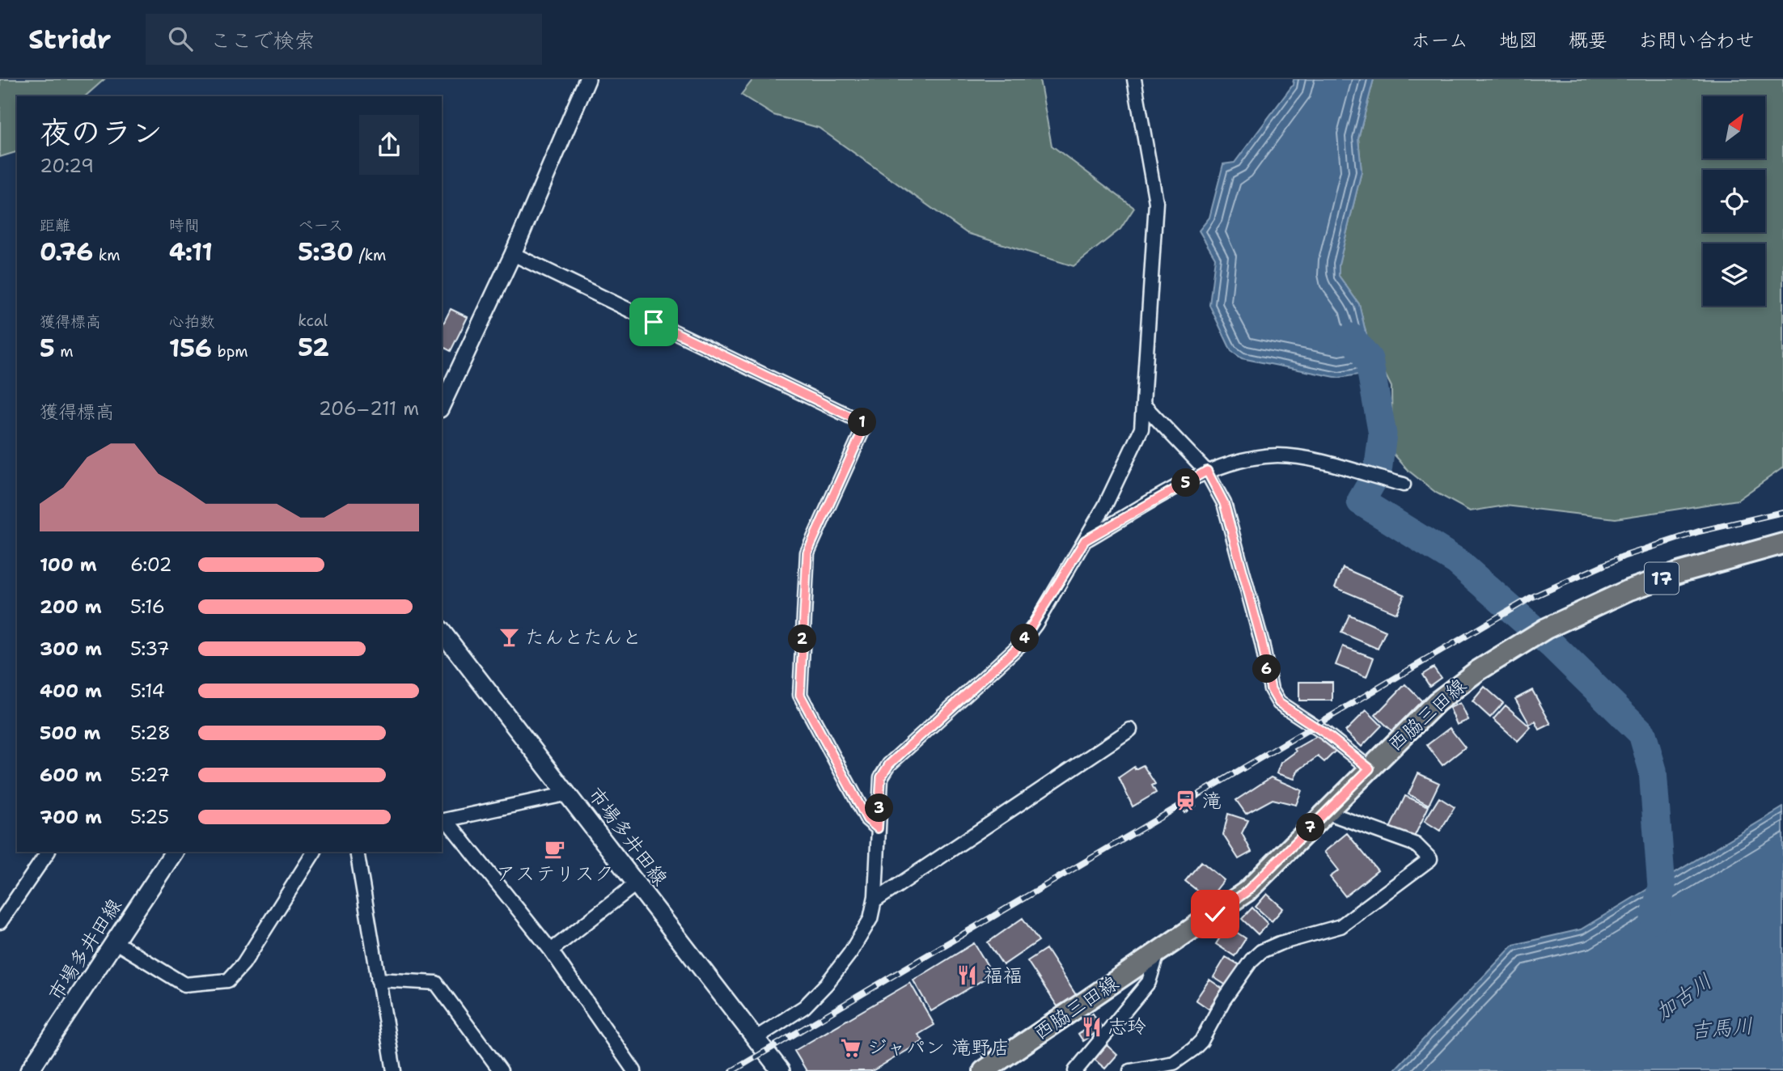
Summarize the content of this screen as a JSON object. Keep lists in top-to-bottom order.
{
  "streets": {
    "main road": ["17", "西脇三田線", "市場多井田線"]
  },
  "water": ["加古川", "吉馬川"],
  "places": {
    "bar": ["たんとたんと"],
    "station": ["滝"],
    "cafe": ["アステリスク"],
    "restaurant": ["福福", "志玲"],
    "supermarket": ["ジャパン 滝野店"]
  },
  "north": "top right",
  "page": {
    "header": "Stridr",
    "search": "ここで検索",
    "nav": [
      "ホーム",
      "地図",
      "概要",
      "お問い合わせ"
    ],
    "heading": ["夜のラン", "20:29"],
    "stats": [
      ["距離", "0.76 km"],
      ["時間", "4:11"],
      ["ペース", "5:30 /km"],
      ["獲得標高", "5 m"],
      ["心拍数", "156 bpm"],
      ["kcal", "52"]
    ],
    "chart": ["獲得標高", "206–211 m"],
    "pins": [
      "1",
      "5",
      "4",
      "2",
      "6",
      "3",
      "7"
    ],
    "list": [
      {
        "name": "100 m",
        "note": "6:02"
      },
      {
        "name": "200 m",
        "note": "5:16"
      },
      {
        "name": "300 m",
        "note": "5:37"
      },
      {
        "name": "400 m",
        "note": "5:14"
      },
      {
        "name": "500 m",
        "note": "5:28"
      },
      {
        "name": "600 m",
        "note": "5:27"
      },
      {
        "name": "700 m",
        "note": "5:25"
      }
    ]
  }
}
